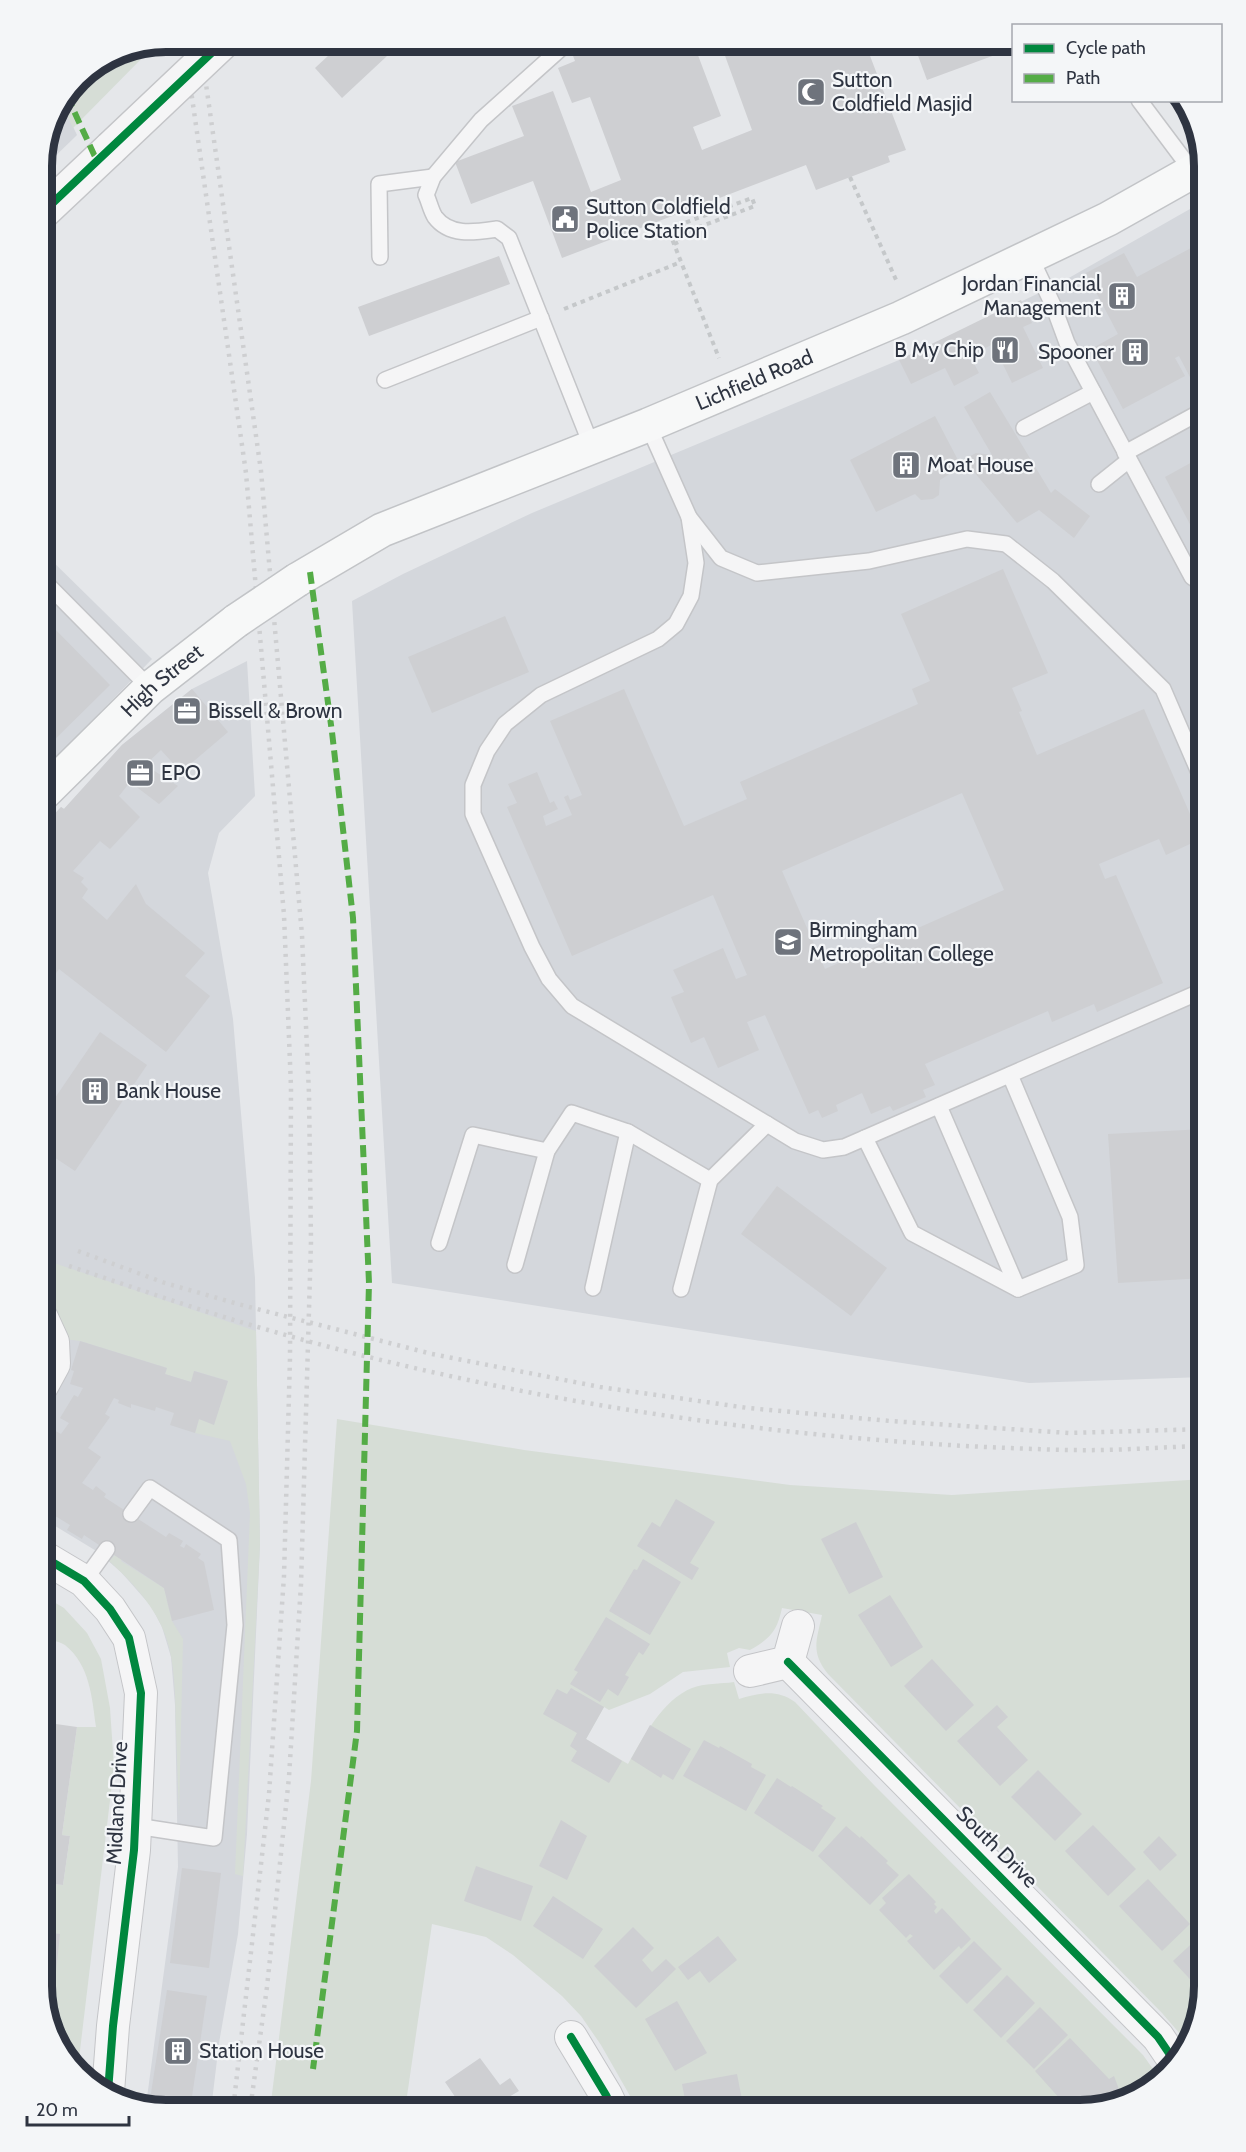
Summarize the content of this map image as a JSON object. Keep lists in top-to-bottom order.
{
  "streets": {
    "main road": ["Lichfield Road", "High Street"],
    "street": ["Midland Drive", "South Drive"]
  },
  "crossings": [
    ["Lichfield Road", "High Street"]
  ],
  "places": {
    "mosque": ["Sutton Coldfield Masjid"],
    "public building": ["Sutton Coldfield Police Station"],
    "building": [
      "Jordan Financial Management",
      "Spooner",
      "Moat House",
      "Bank House",
      "Station House"
    ],
    "restaurant": ["B My Chip"],
    "office": ["Bissell & Brown", "EPO"],
    "school or university": ["Birmingham Metropolitan College"]
  },
  "legend": ["Cycle path", "Path"],
  "scale_bar": "20 m"
}
